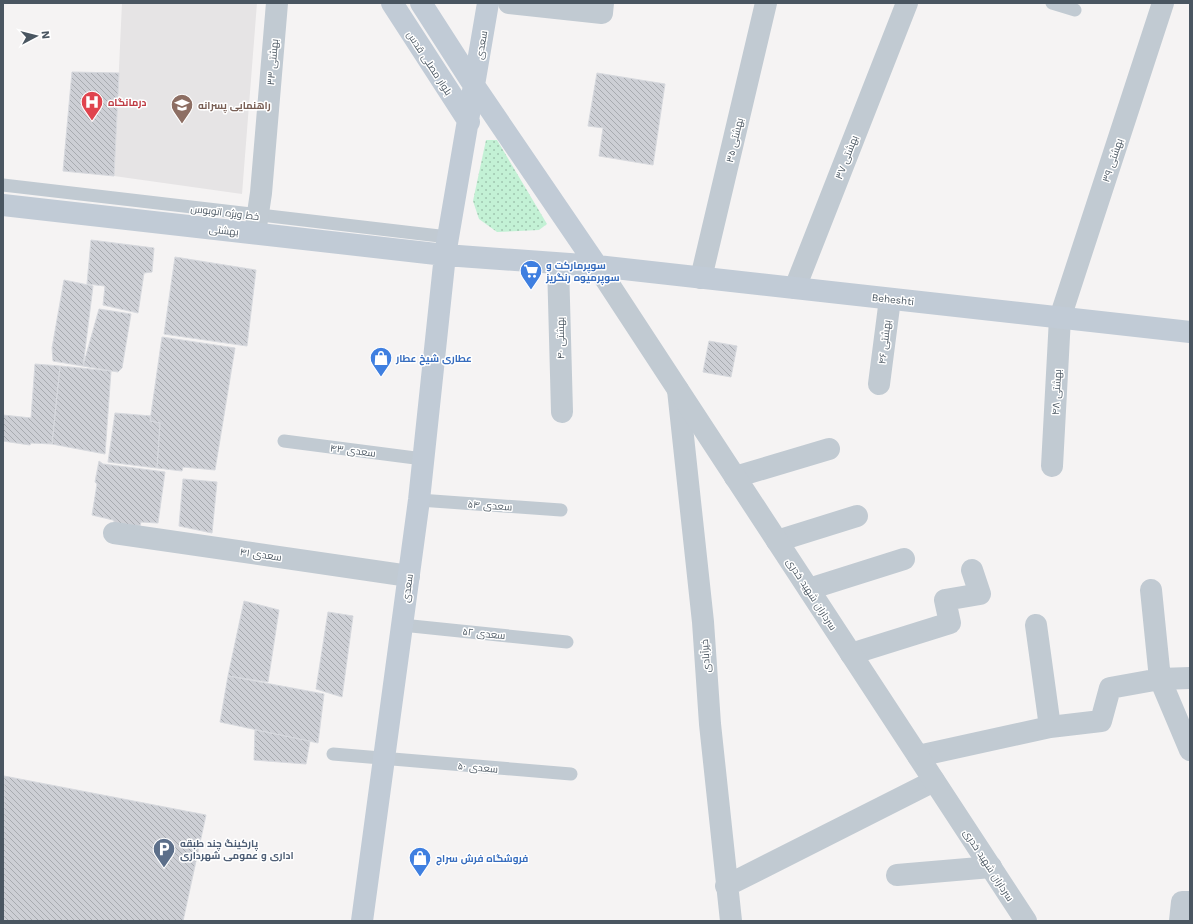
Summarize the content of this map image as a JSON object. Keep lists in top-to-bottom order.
{
  "streets": {
    "main road": [
      "سعدی",
      "بلوار مصلی قدس",
      "بهشتی",
      "Beheshti"
    ],
    "street": [
      "بهشتی ۳۳",
      "بهشتی ۳۵",
      "بهشتی ۳۷",
      "بهشتی ۳۹",
      "بهشتی ۴۰",
      "بهشتی ۴۶",
      "بهشتی ۴۸",
      "سعدی ۴۱",
      "سرداران شهید خدری",
      "خیرآبادی"
    ],
    "lane": [
      "خط ویژه اتوبوس",
      "سعدی ۴۳",
      "سعدی ۵۴",
      "سعدی ۵۲",
      "سعدی ۵۰"
    ]
  },
  "crossings": [
    ["سعدی", "بلوار مصلی قدس"],
    ["سعدی", "بهشتی"],
    ["سعدی", "سعدی ۴۳"],
    ["سعدی", "سعدی ۵۴"],
    ["سعدی", "سعدی ۴۱"],
    ["سعدی", "سعدی ۵۲"],
    ["سعدی", "سعدی ۵۰"],
    ["بهشتی ۳۳", "خط ویژه اتوبوس"],
    ["بهشتی ۳۳", "بهشتی"],
    ["بهشتی ۳۵", "Beheshti"],
    ["بهشتی ۳۷", "Beheshti"],
    ["بهشتی ۳۹", "Beheshti"],
    ["بهشتی ۳۹", "بهشتی ۴۸"],
    ["خط ویژه اتوبوس", "بهشتی"],
    ["بهشتی", "Beheshti"],
    ["بهشتی", "بهشتی ۴۰"],
    ["Beheshti", "بهشتی ۴۰"],
    ["Beheshti", "بهشتی ۴۶"],
    ["Beheshti", "بهشتی ۴۸"],
    ["Beheshti", "سرداران شهید خدری"],
    ["سرداران شهید خدری", "خیرآبادی"]
  ],
  "places": {
    "hospital": ["درمانگاه"],
    "school or university": ["راهنمایی پسرانه"],
    "supermarket": ["سوپرمارکت و سوپرمیوه رنگریز"],
    "shop": ["عطاری شیخ عطار", "فروشگاه فرش سراج"],
    "parking": ["پارکینگ چند طبقه اداری و عمومی شهرداری"]
  },
  "north": "right"
}
